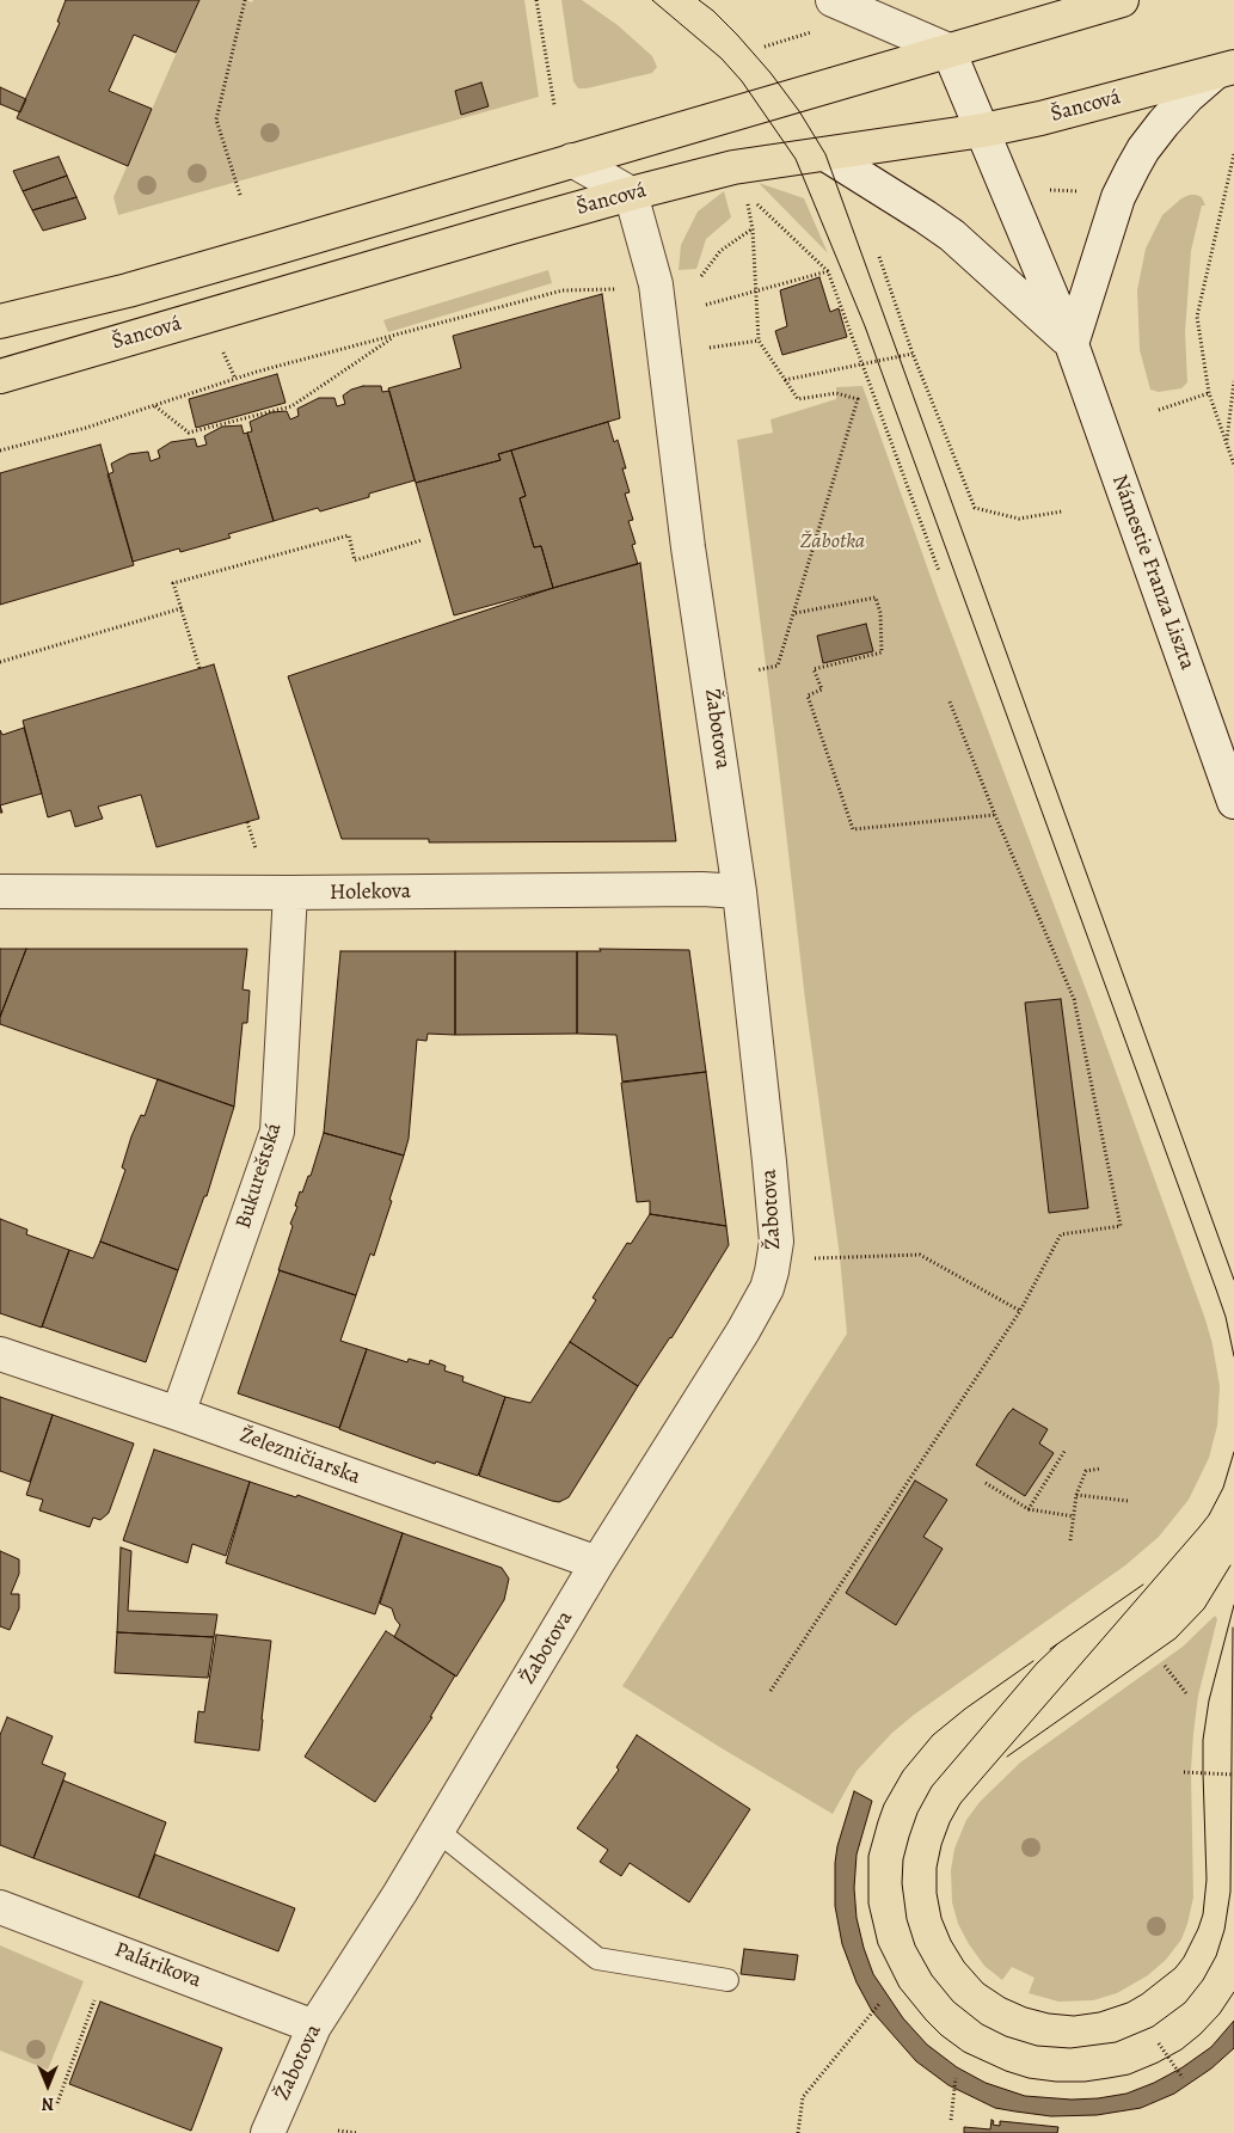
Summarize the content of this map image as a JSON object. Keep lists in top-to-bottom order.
{
  "streets": {
    "main road": ["Šancová"],
    "street": [
      "Námestie Franza Liszta",
      "Žabotova",
      "Holekova",
      "Bukureštská",
      "Železničiarska",
      "Palárikova"
    ]
  },
  "crossings": [
    ["Šancová", "Námestie Franza Liszta"],
    ["Šancová", "Žabotova"],
    ["Žabotova", "Holekova"],
    ["Žabotova", "Železničiarska"],
    ["Žabotova", "Palárikova"],
    ["Holekova", "Bukureštská"],
    ["Bukureštská", "Železničiarska"]
  ],
  "parks": ["Žabotka"],
  "north": "bottom"
}
